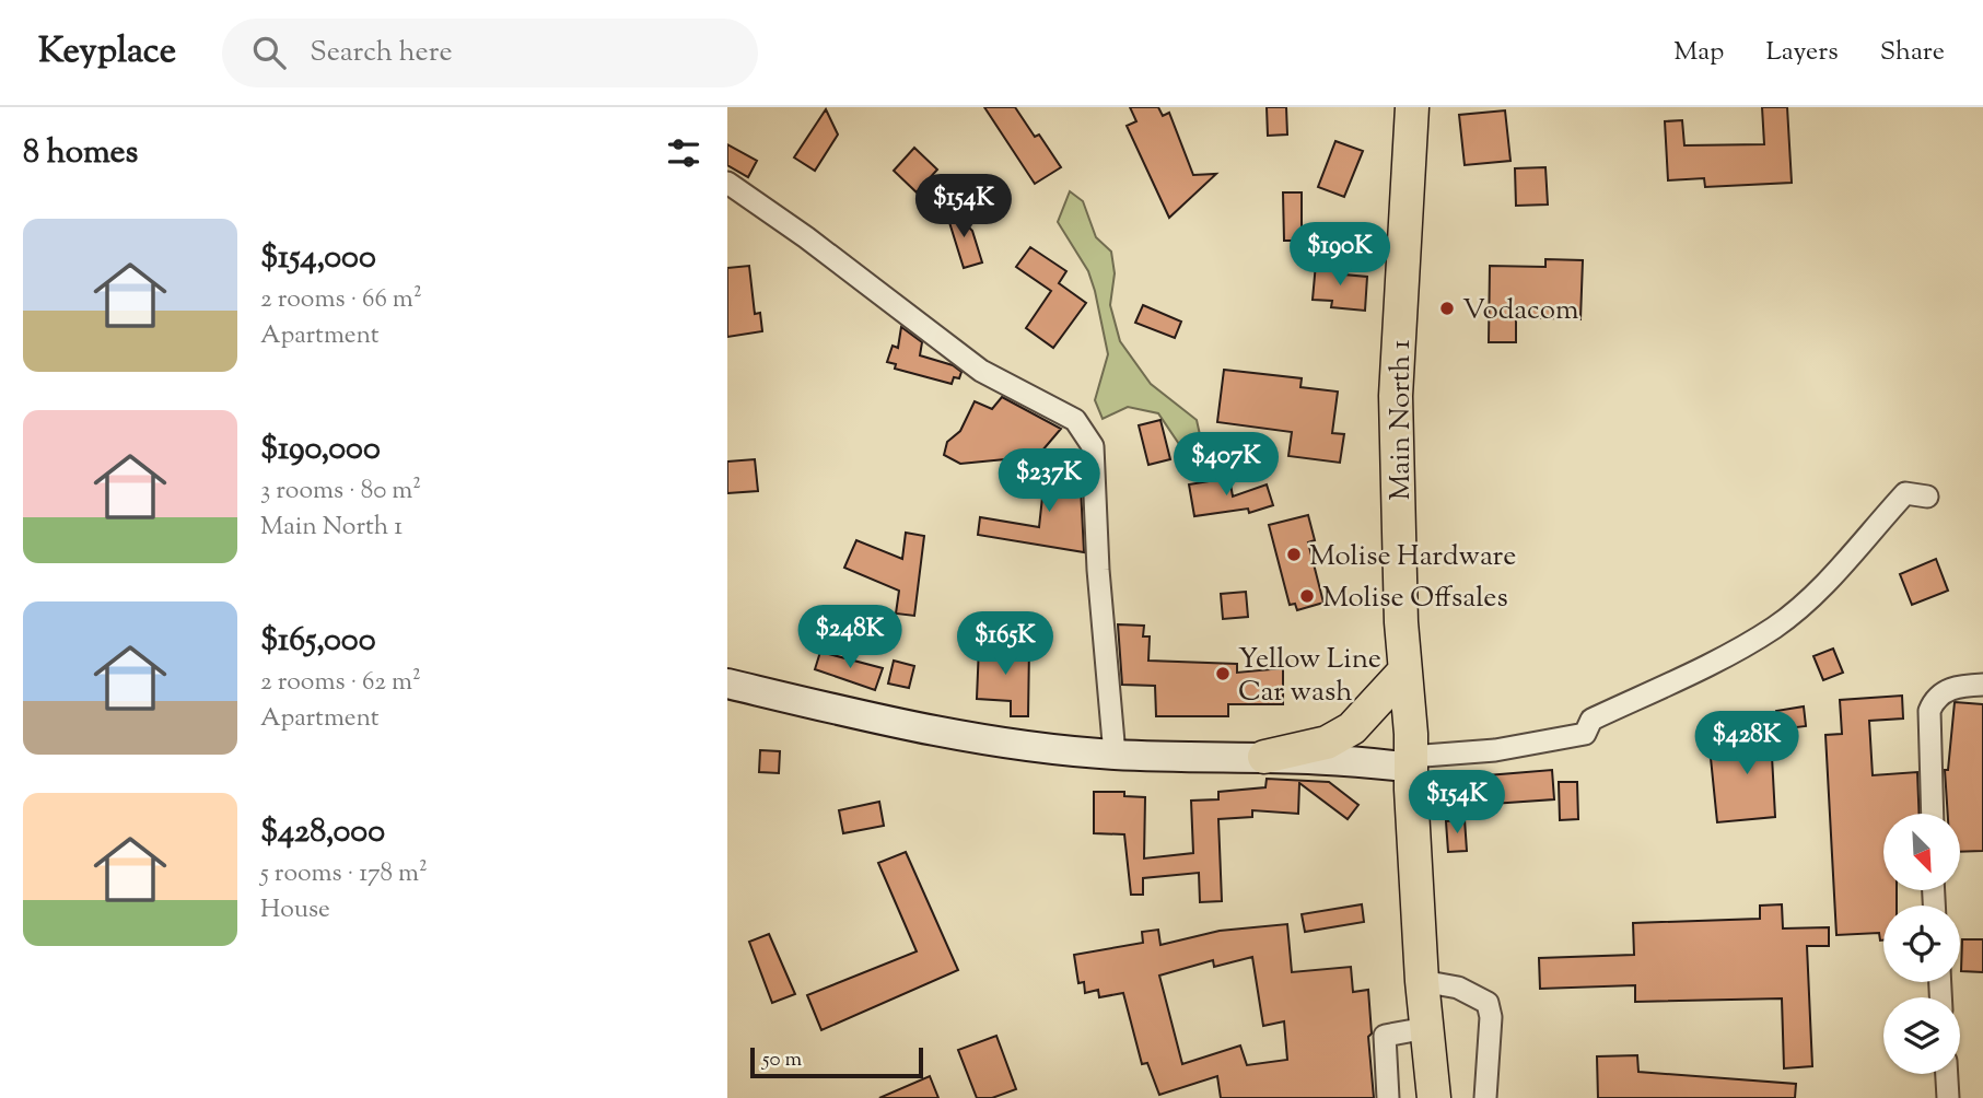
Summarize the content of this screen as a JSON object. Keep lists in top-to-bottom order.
{
  "streets": {
    "main road": ["Main North 1"]
  },
  "places": [
    "Vodacom",
    "Molise Hardware",
    "Molise Offsales",
    "Yellow Line Car wash"
  ],
  "scale_bar": "50 m",
  "north": "bottom right",
  "page": {
    "header": "Keyplace",
    "search": "Search here",
    "nav": ["Map", "Layers", "Share"],
    "heading": "8 homes",
    "price": [
      "$154K",
      "$190K",
      "$407K",
      "$237K",
      "$248K",
      "$165K",
      "$428K",
      "$154K"
    ],
    "list": [
      {
        "name": "$154,000",
        "note": "2 rooms · 66 m² · Apartment"
      },
      {
        "name": "$190,000",
        "note": "3 rooms · 80 m² · Main North 1"
      },
      {
        "name": "$165,000",
        "note": "2 rooms · 62 m² · Apartment"
      },
      {
        "name": "$428,000",
        "note": "5 rooms · 178 m² · House"
      }
    ],
    "scale": "50 m"
  }
}
